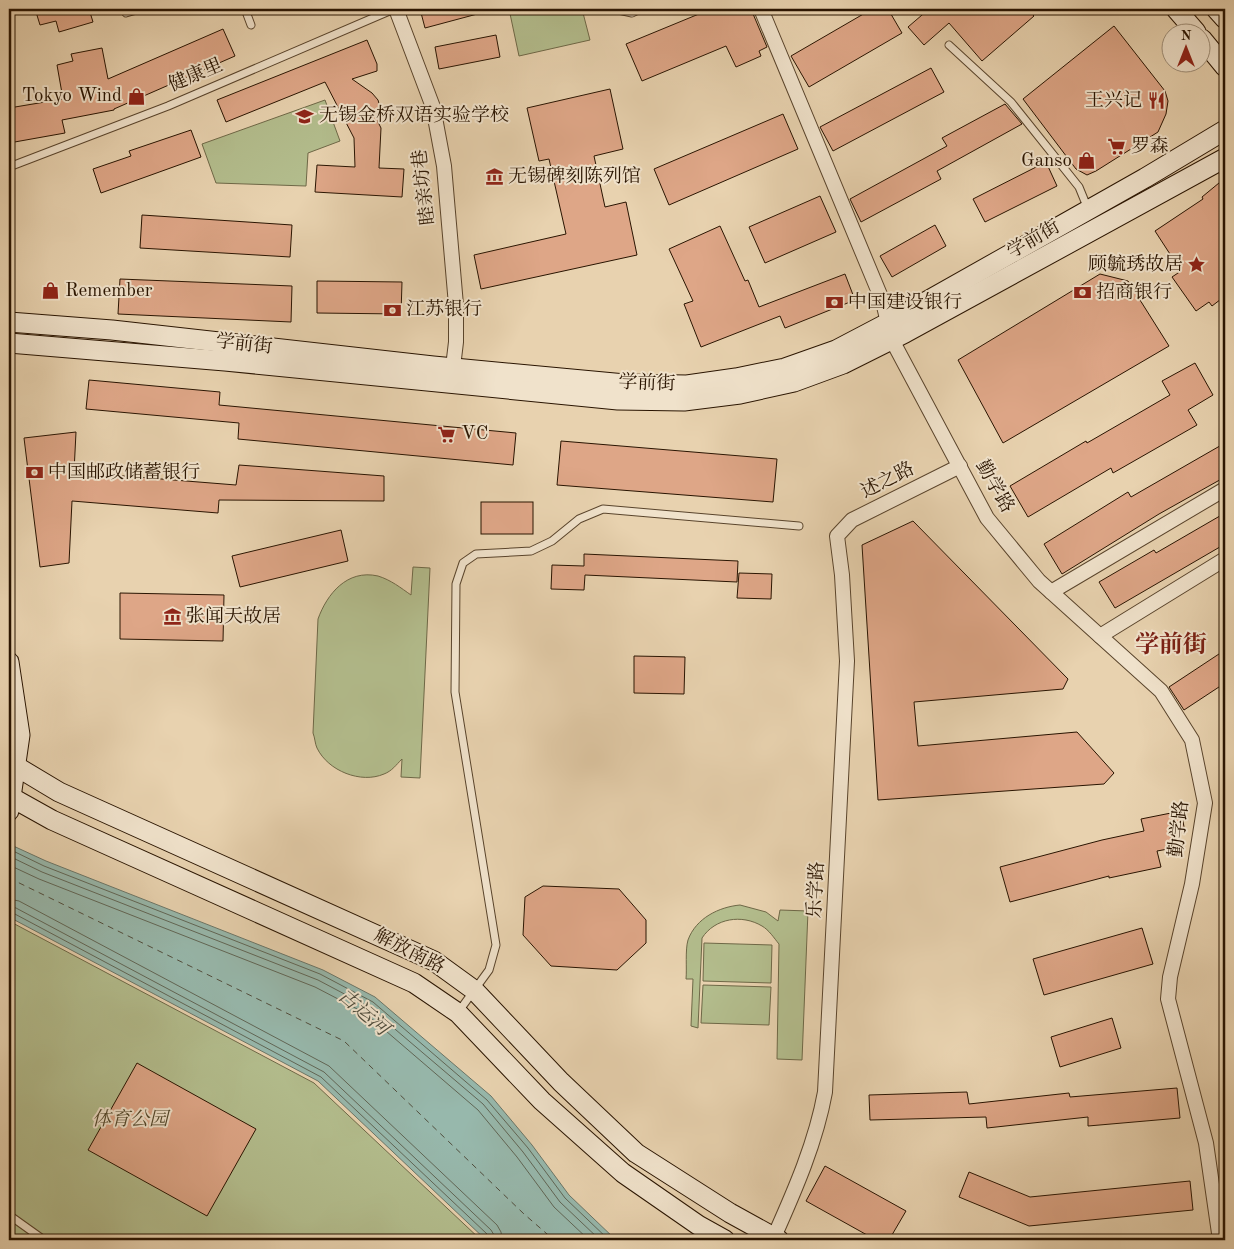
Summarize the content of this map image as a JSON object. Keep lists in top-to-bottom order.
{
  "streets": {
    "main road": ["学前街", "解放南路"],
    "street": [
      "睦亲坊巷",
      "述之路",
      "勤学路",
      "乐学路"
    ],
    "lane": ["健康里"]
  },
  "crossings": [
    ["健康里", "睦亲坊巷"],
    ["睦亲坊巷", "学前街"],
    ["学前街", "勤学路"],
    ["述之路", "勤学路"],
    ["述之路", "乐学路"],
    ["乐学路", "解放南路"]
  ],
  "districts": ["学前街"],
  "water": ["古运河"],
  "parks": ["体育公园"],
  "places": {
    "shop": ["Tokyo Wind", "Ganso", "Remember"],
    "restaurant": ["王兴记"],
    "school or university": ["无锡金桥双语实验学校"],
    "supermarket": ["罗森", "VC"],
    "museum": ["无锡碑刻陈列馆", "张闻天故居"],
    "place": ["顾毓琇故居"],
    "bank": [
      "招商银行",
      "中国建设银行",
      "江苏银行",
      "中国邮政储蓄银行"
    ]
  },
  "north": "top"
}
